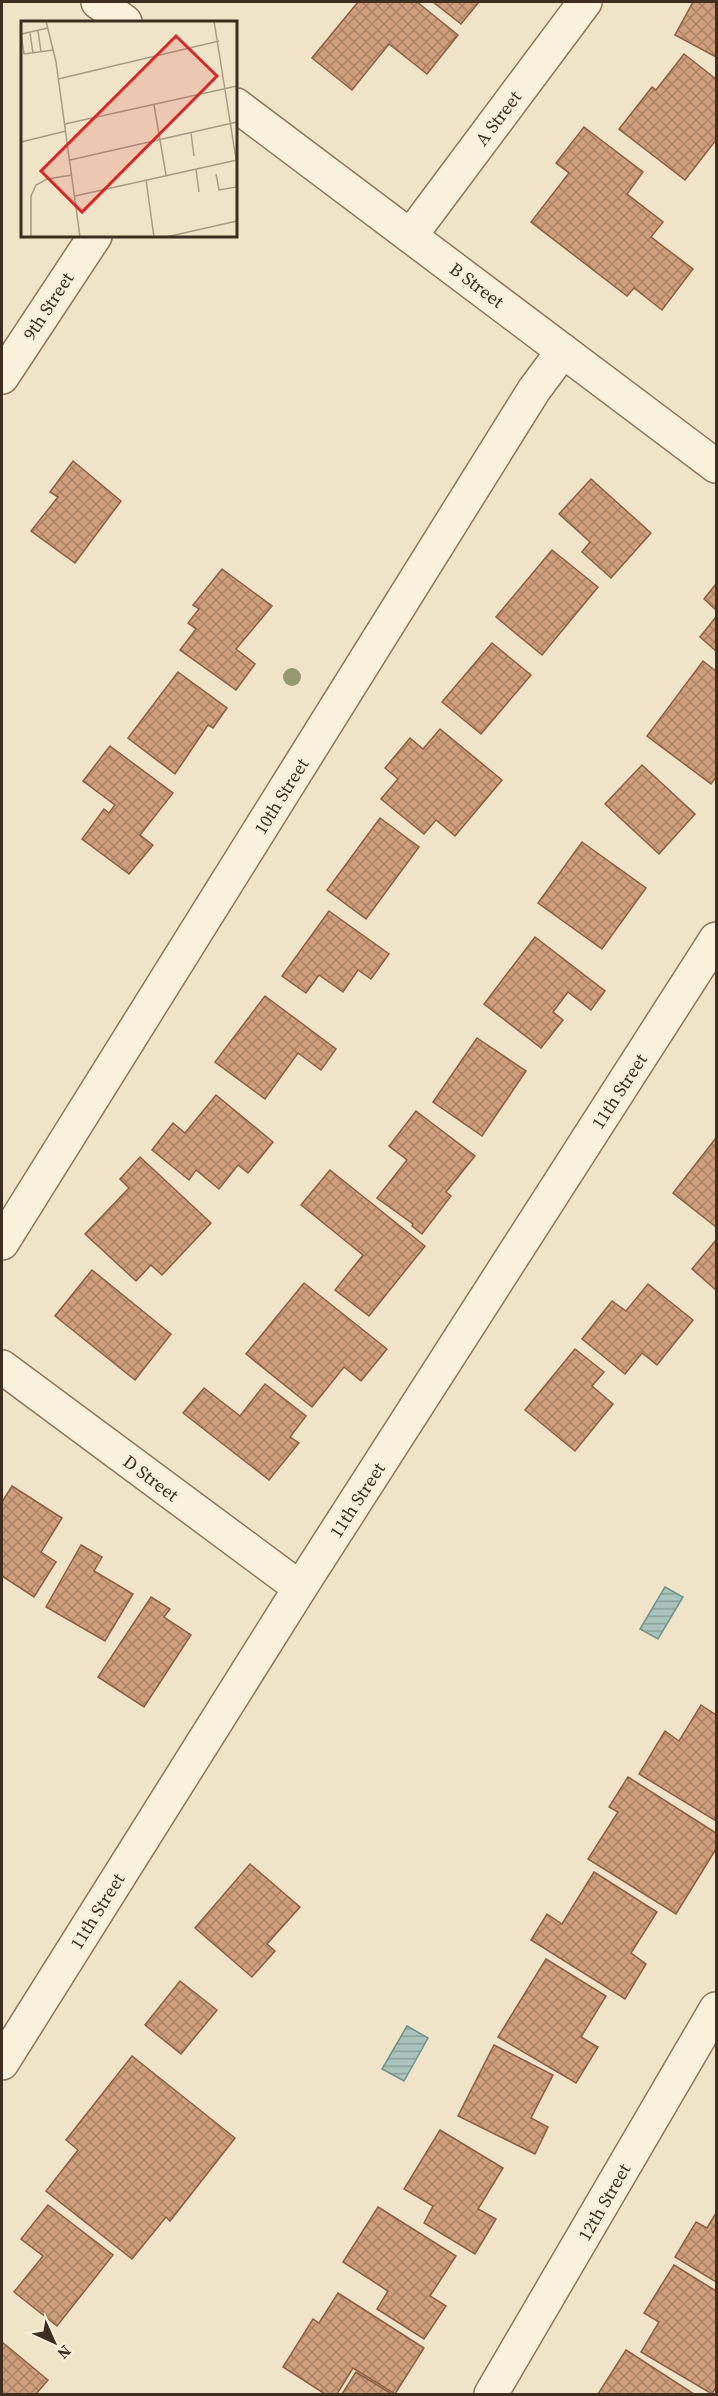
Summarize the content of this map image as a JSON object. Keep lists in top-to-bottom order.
{
  "streets": {
    "street": [
      "A Street",
      "B Street",
      "9th Street",
      "10th Street",
      "11th Street",
      "D Street",
      "12th Street"
    ]
  },
  "crossings": [
    ["A Street", "B Street"],
    ["B Street", "10th Street"],
    ["11th Street", "D Street"]
  ],
  "north": "bottom right"
}
